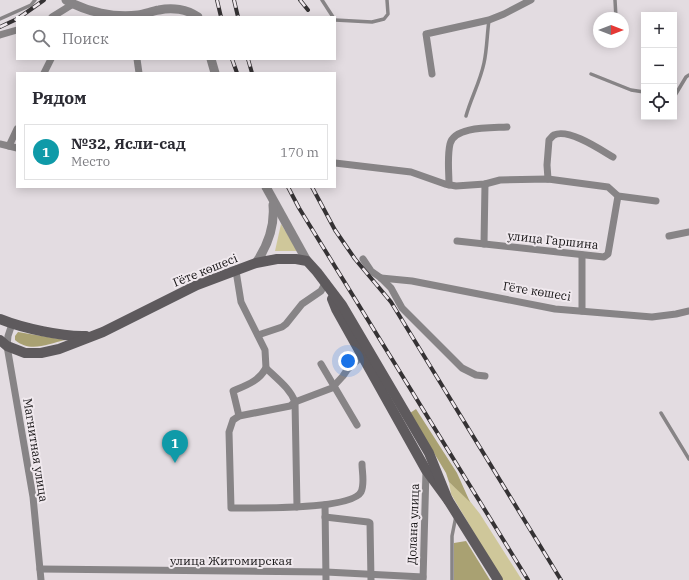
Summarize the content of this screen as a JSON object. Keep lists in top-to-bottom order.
{
  "streets": {
    "main road": ["Гёте көшесі"],
    "street": [
      "улица Гаршина",
      "Магнитная улица",
      "Долана улица",
      "улица Житомирская"
    ]
  },
  "crossings": [
    ["Гёте көшесі", "Магнитная улица"],
    ["Магнитная улица", "улица Житомирская"],
    ["Долана улица", "улица Житомирская"]
  ],
  "north": "right",
  "page": {
    "map_buttons": ["+", "−"],
    "search": "Поиск",
    "heading": "Рядом",
    "list": [
      {
        "mark": "1",
        "name": "№32, Ясли-сад",
        "note": "Место",
        "value": "170 m"
      }
    ],
    "pins": "1"
  }
}
